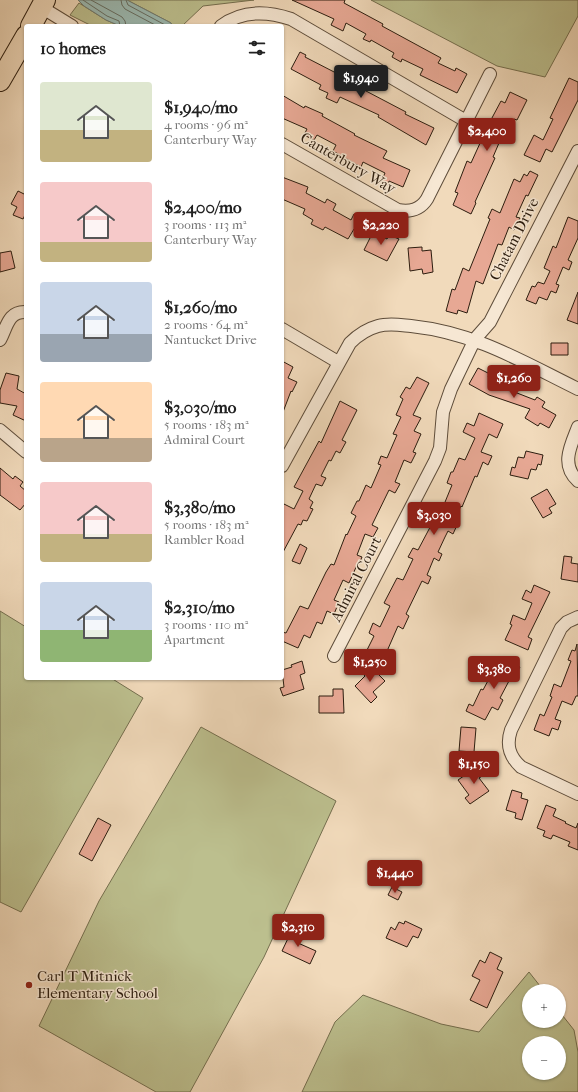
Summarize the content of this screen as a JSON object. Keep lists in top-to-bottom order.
{
  "streets": {
    "street": ["Canterbury Way", "Chatam Drive", "Admiral Court"]
  },
  "crossings": [
    ["Chatam Drive", "Admiral Court"]
  ],
  "places": ["Carl T Mitnick Elementary School"],
  "page": {
    "heading": "10 homes",
    "price": [
      "$1,940",
      "$2,400",
      "$2,220",
      "$1,260",
      "$3,030",
      "$1,250",
      "$3,380",
      "$1,150",
      "$1,440",
      "$2,310"
    ],
    "list": [
      {
        "name": "$1,940/mo",
        "note": "4 rooms · 96 m² · Canterbury Way"
      },
      {
        "name": "$2,400/mo",
        "note": "3 rooms · 113 m² · Canterbury Way"
      },
      {
        "name": "$1,260/mo",
        "note": "2 rooms · 64 m² · Nantucket Drive"
      },
      {
        "name": "$3,030/mo",
        "note": "5 rooms · 183 m² · Admiral Court"
      },
      {
        "name": "$3,380/mo",
        "note": "5 rooms · 183 m² · Rambler Road"
      },
      {
        "name": "$2,310/mo",
        "note": "3 rooms · 110 m² · Apartment"
      }
    ],
    "map_buttons": ["+", "−"]
  }
}
